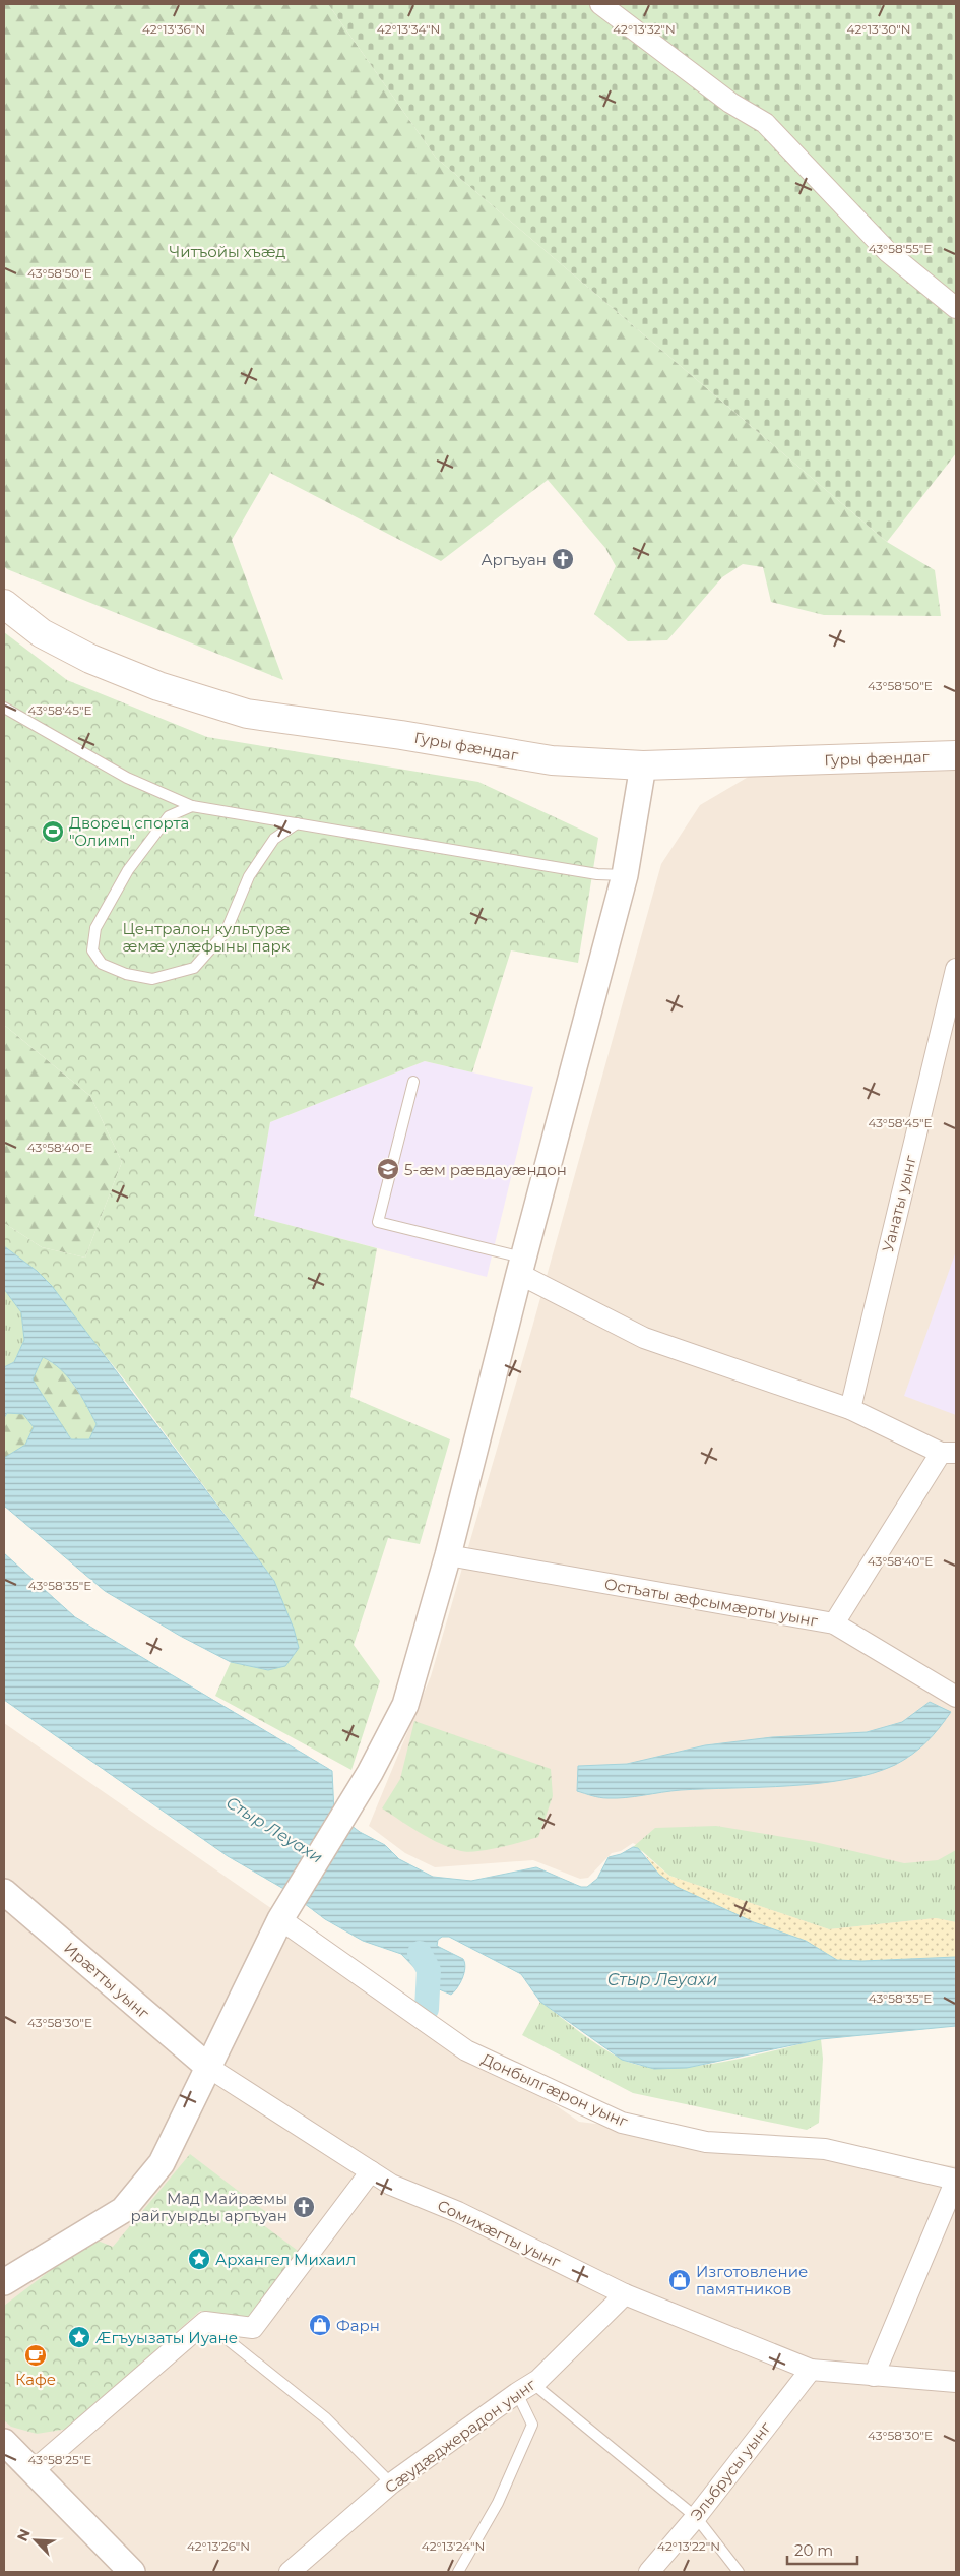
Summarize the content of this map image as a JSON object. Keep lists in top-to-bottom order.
{
  "streets": {
    "main road": ["Гуры фӕндаг"],
    "street": [
      "Уанаты уынг",
      "Остъаты æфсымæрты уынг",
      "Ирæтты уынг",
      "Донбылгæрон уынг",
      "Сомихæгты уынг",
      "Сæудæджерадон уынг",
      "Эльбрусы уынг"
    ]
  },
  "crossings": [
    ["Ирæтты уынг", "Сомихæгты уынг"],
    ["Сомихæгты уынг", "Сæудæджерадон уынг"],
    ["Сомихæгты уынг", "Эльбрусы уынг"]
  ],
  "water": ["Стыр Леуахи"],
  "parks": ["Читъойы хъæд", "Централон культурæ æмæ улæфыны парк"],
  "places": {
    "church": ["Аргъуан", "Мад Майрæмы райгуырды аргъуан"],
    "sports": ["Дворец спорта \"Олимп\""],
    "school or university": ["5-æм рӕвдауӕндон"],
    "place": ["Архангел Михаил", "Æгъуызаты Иуане"],
    "shop": ["Изготовление памятников", "Фарн"],
    "cafe": ["Кафе"]
  },
  "scale_bar": "20 m",
  "north": "top left",
  "coordinates": [
    "42°13'36\"N",
    "42°13'34\"N",
    "42°13'32\"N",
    "42°13'30\"N",
    "43°58'55\"E",
    "43°58'50\"E",
    "43°58'45\"E",
    "43°58'40\"E",
    "43°58'35\"E",
    "43°58'30\"E",
    "43°58'25\"E",
    "42°13'26\"N",
    "42°13'24\"N",
    "42°13'22\"N"
  ]
}
